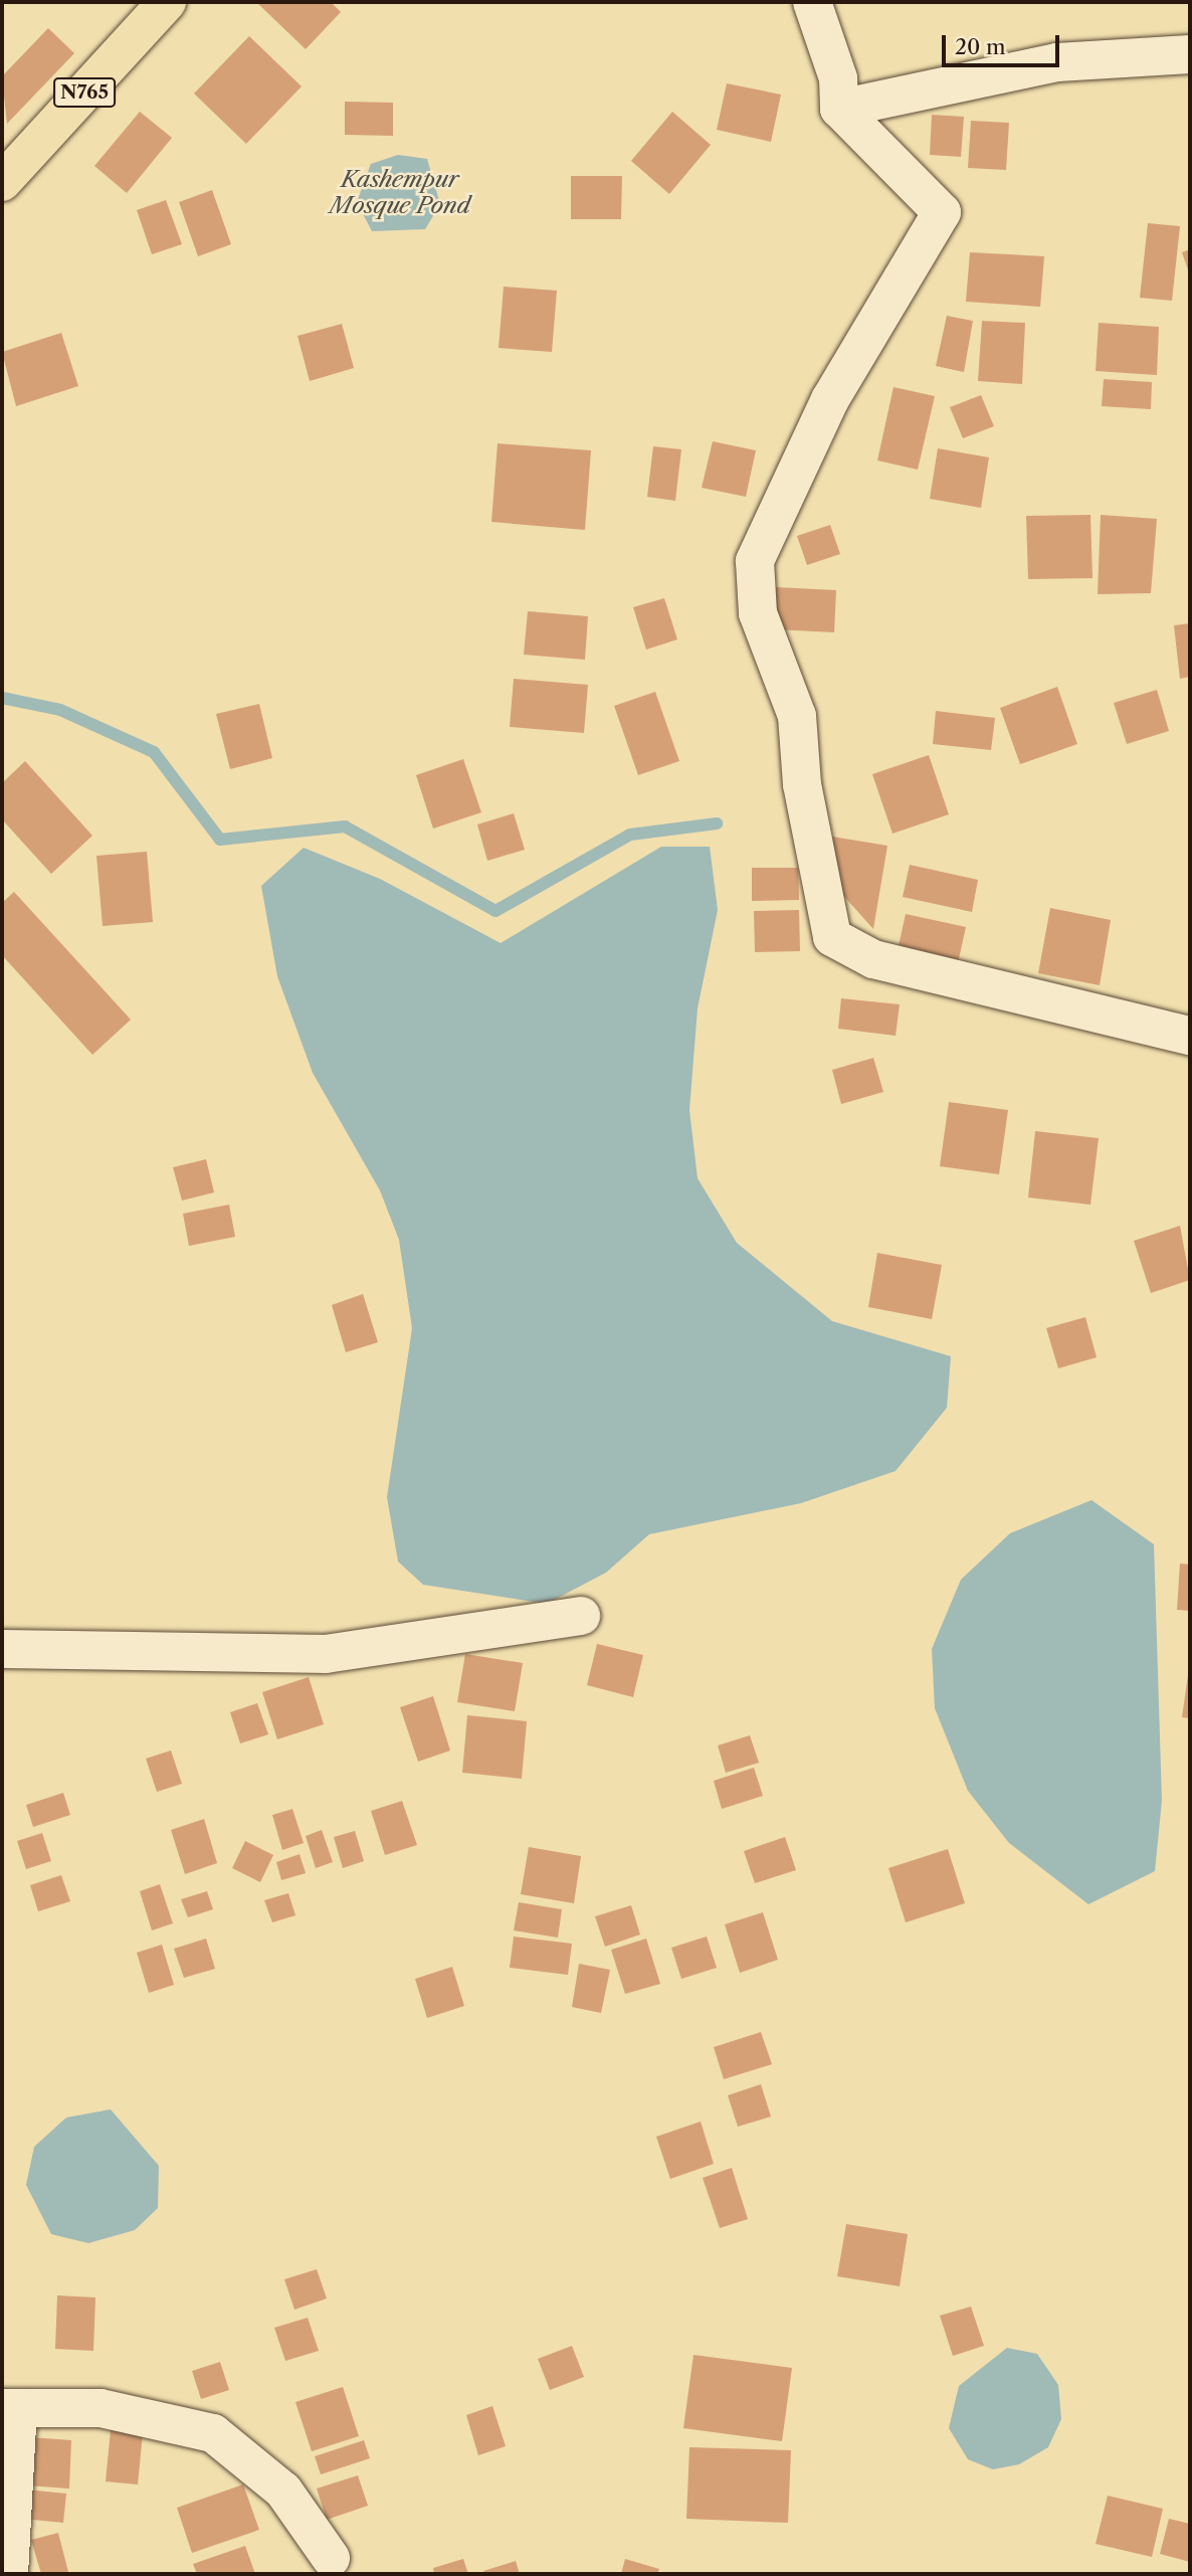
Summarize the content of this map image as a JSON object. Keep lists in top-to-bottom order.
{
  "streets": {
    "highway": ["N765"]
  },
  "water": ["Kashempur Mosque Pond"],
  "scale_bar": "20 m"
}
